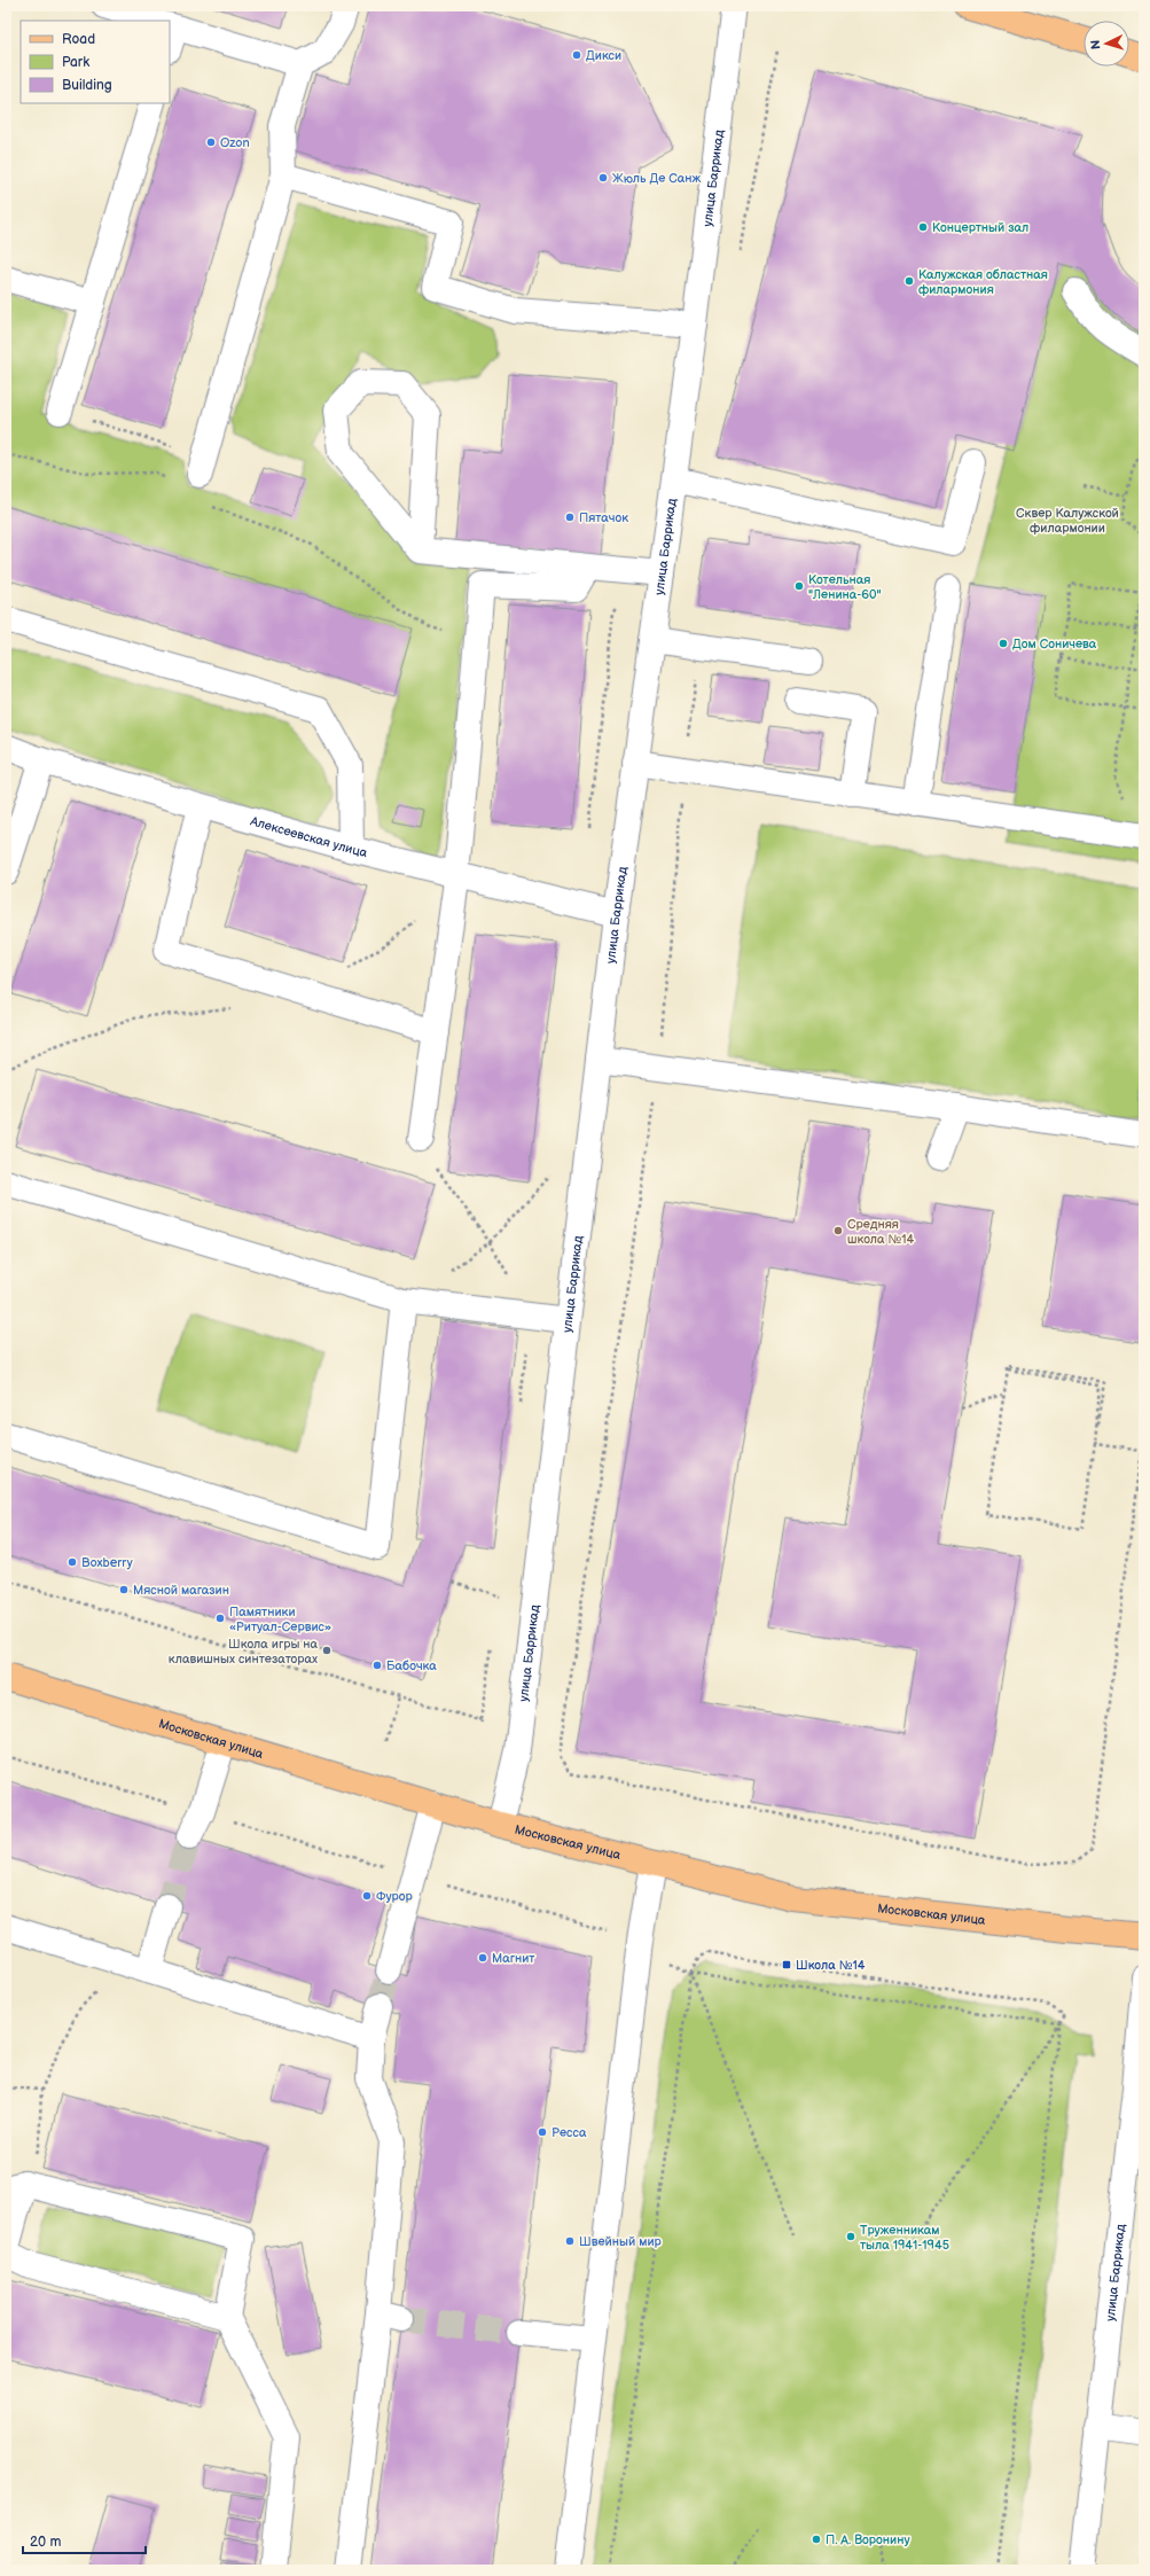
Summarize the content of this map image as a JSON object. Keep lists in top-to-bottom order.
{
  "streets": {
    "main road": ["Московская улица"],
    "street": ["улица Баррикад", "Алексеевская улица"]
  },
  "crossings": [
    ["улица Баррикад", "Алексеевская улица"],
    ["улица Баррикад", "Московская улица"]
  ],
  "parks": ["Сквер Калужской филармонии"],
  "places": {
    "other": [
      "Дикси",
      "Ozon",
      "Жюль Де Санж",
      "Концертный зал",
      "Калужская областная филармония",
      "Пятачок",
      "Котельная \"Ленина-60\"",
      "Дом Соничева",
      "Средняя школа №14",
      "Boxberry",
      "Мясной магазин",
      "Памятники «Ритуал-Сервис»",
      "Школа игры на клавишных синтезаторах",
      "Бабочка",
      "Фурор",
      "Магнит",
      "Ресса",
      "Труженникам тыла 1941-1945",
      "Швейный мир",
      "П. А. Воронину"
    ],
    "transit": ["Школа №14"]
  },
  "legend": ["Road", "Park", "Building"],
  "scale_bar": "20 m",
  "north": "left"
}
